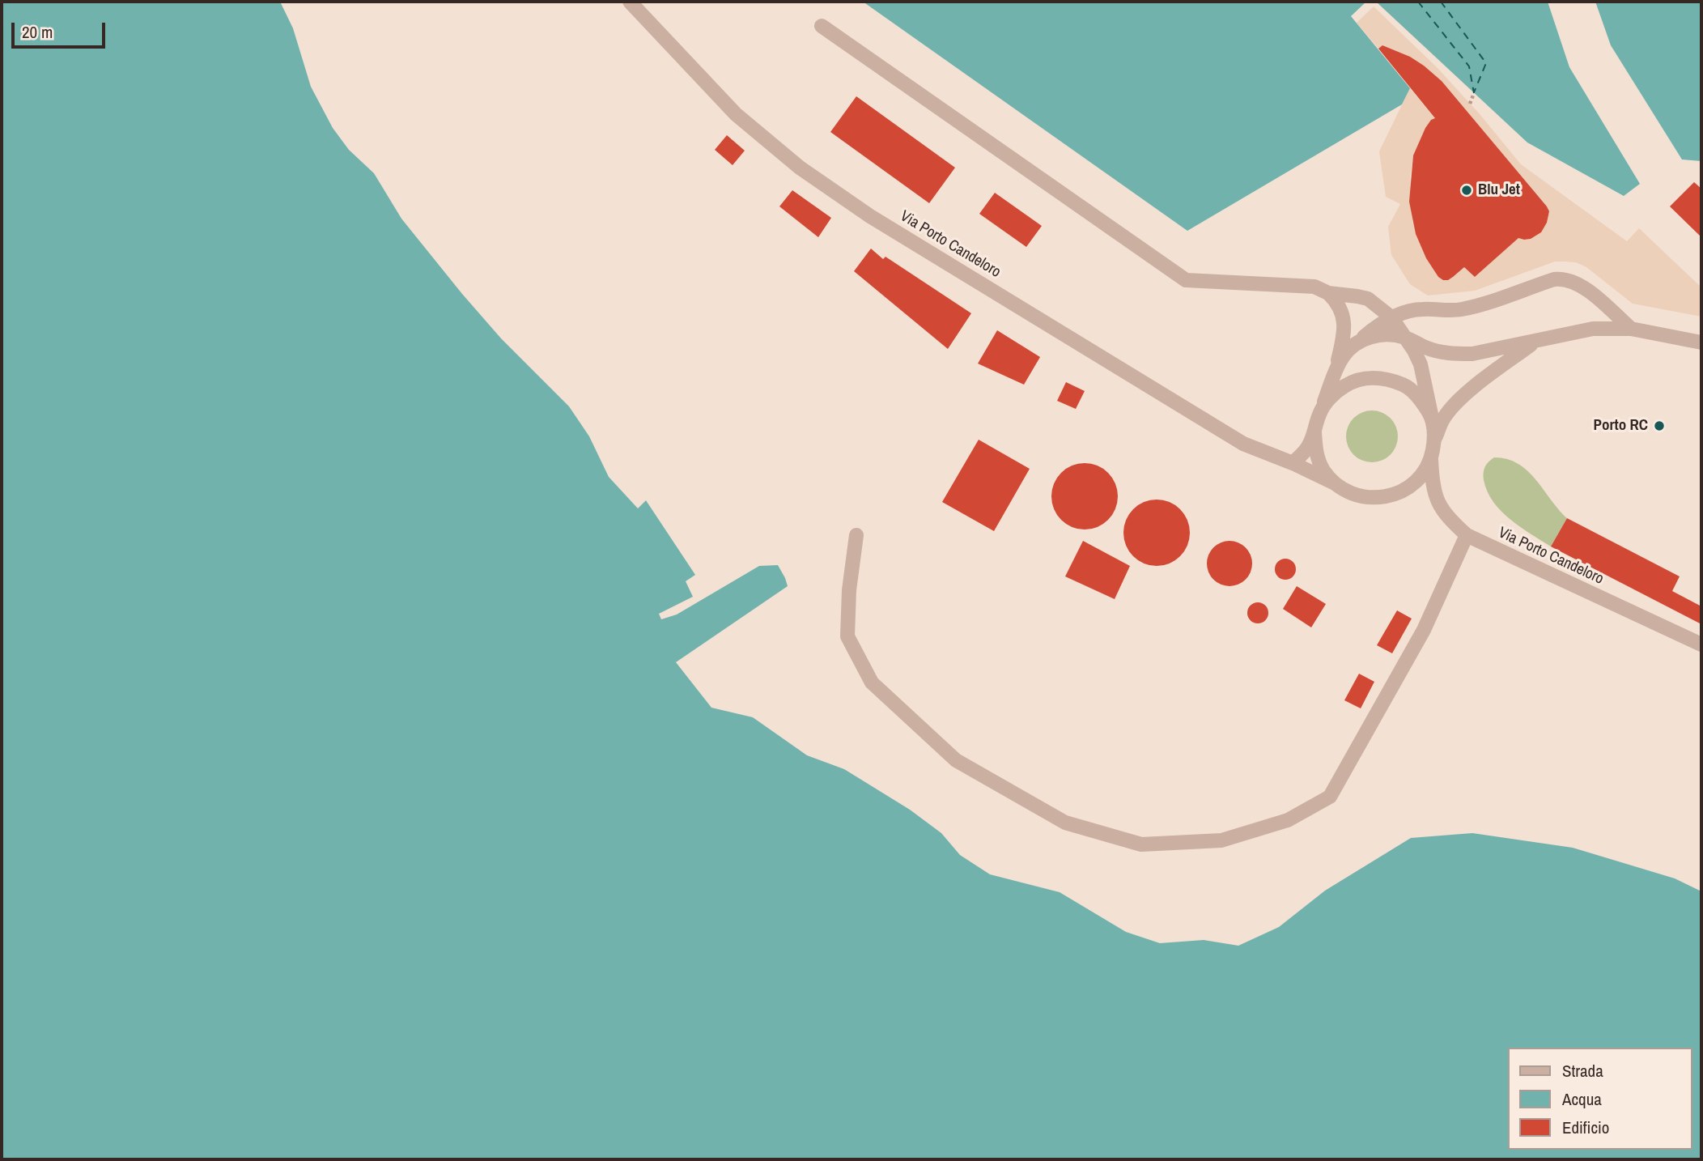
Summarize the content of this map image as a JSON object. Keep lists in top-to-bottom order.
{
  "streets": {
    "street": ["Via Porto Candeloro"]
  },
  "places": ["Blu Jet", "Porto RC"],
  "legend": ["Strada", "Acqua", "Edificio"],
  "scale_bar": "20 m"
}
